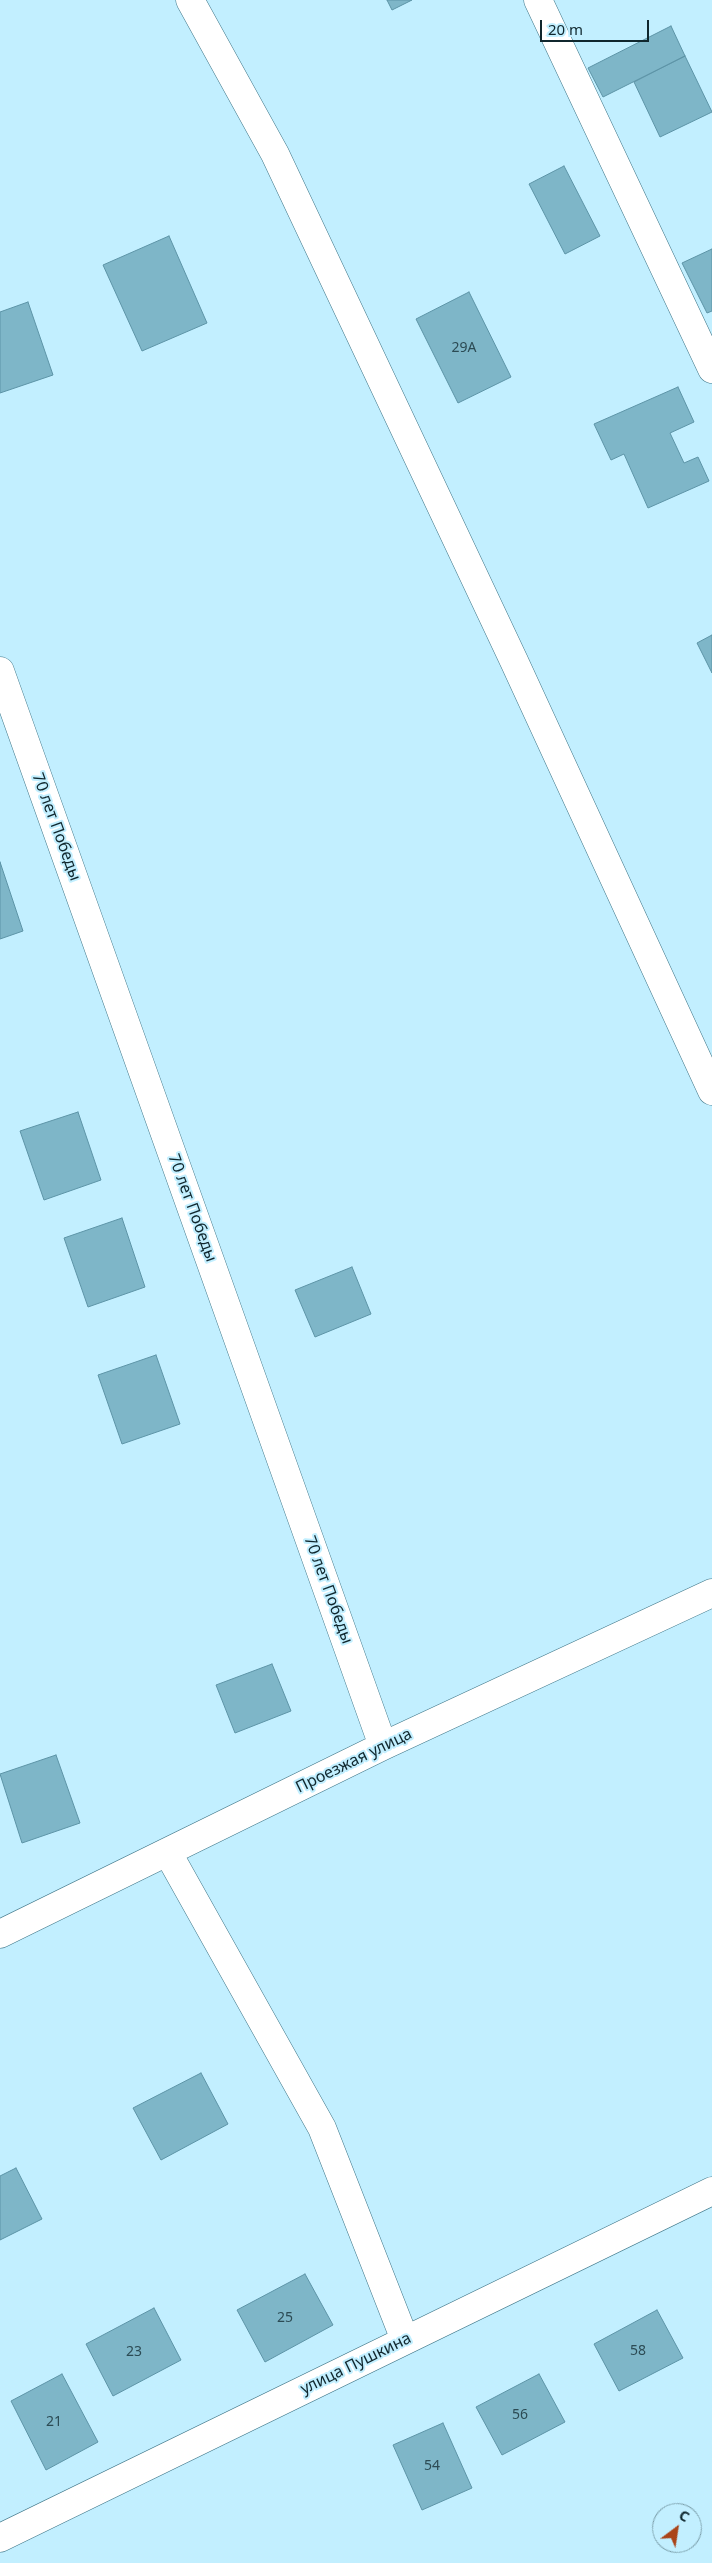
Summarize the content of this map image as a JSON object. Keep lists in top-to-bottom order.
{
  "streets": {
    "street": ["70 лет Победы", "Проезжая улица", "улица Пушкина"]
  },
  "crossings": [
    ["70 лет Победы", "Проезжая улица"]
  ],
  "house_numbers": [
    "29А",
    "25",
    "58",
    "23",
    "56",
    "21",
    "54"
  ],
  "scale_bar": "20 m",
  "north": "top right"
}
